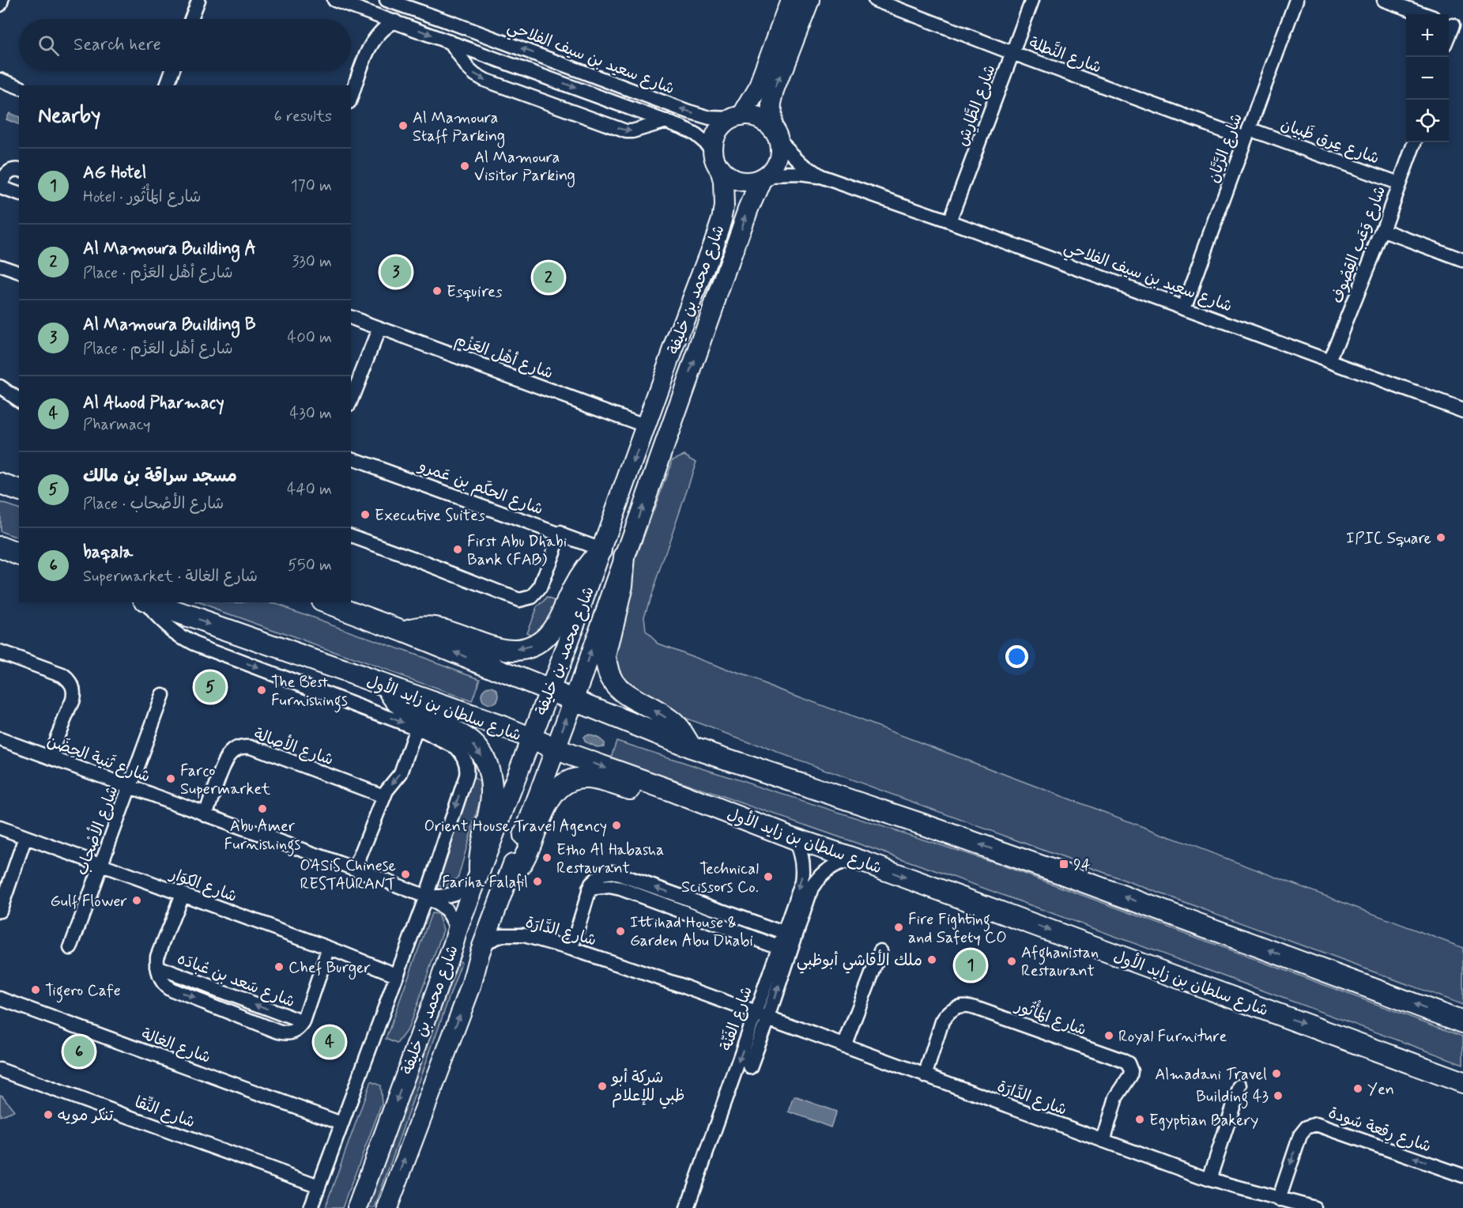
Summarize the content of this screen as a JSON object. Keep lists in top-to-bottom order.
{
  "streets": {
    "main road": ["شارع محمد بن خليفة", "شارع سلطان بن زايد الأول"],
    "street": [
      "شارع النَّطلة",
      "شارع سعيد بن سيف الفلاحي",
      "شارع الطَّارِش",
      "شارع عِرق ظَبيان",
      "شارع الرَّيَّان",
      "شارع وَعَب القِصُوف",
      "شارع أهْل العَزْم",
      "شارع الحكَم بن عَمرو",
      "شارع الأصالة",
      "شارع ثَنية الحِضَن",
      "شارع الأصْحاب",
      "شارع الكوَار",
      "شارع الدَّارَة",
      "شارع سَعد بن عُبادَه",
      "شارع المَأْثُور",
      "شارع الفَنّة",
      "شارع الغالة",
      "شارع النِّقا",
      "شارع رِقعة سُودة"
    ]
  },
  "crossings": [
    ["شارع النَّطلة", "شارع الطَّارِش"],
    ["شارع النَّطلة", "شارع عِرق ظَبيان"],
    ["شارع النَّطلة", "شارع الرَّيَّان"],
    ["شارع سعيد بن سيف الفلاحي", "شارع الطَّارِش"],
    ["شارع سعيد بن سيف الفلاحي", "شارع الرَّيَّان"],
    ["شارع سعيد بن سيف الفلاحي", "شارع وَعَب القِصُوف"],
    ["شارع سعيد بن سيف الفلاحي", "شارع محمد بن خليفة"],
    ["شارع عِرق ظَبيان", "شارع الرَّيَّان"],
    ["شارع عِرق ظَبيان", "شارع وَعَب القِصُوف"],
    ["شارع محمد بن خليفة", "شارع أهْل العَزْم"],
    ["شارع محمد بن خليفة", "شارع الحكَم بن عَمرو"],
    ["شارع محمد بن خليفة", "شارع سلطان بن زايد الأول"],
    ["شارع محمد بن خليفة", "شارع ثَنية الحِضَن"],
    ["شارع محمد بن خليفة", "شارع الدَّارَة"],
    ["شارع سلطان بن زايد الأول", "شارع الفَنّة"],
    ["شارع الأصالة", "شارع ثَنية الحِضَن"],
    ["شارع ثَنية الحِضَن", "شارع الأصْحاب"],
    ["شارع الأصْحاب", "شارع الكوَار"],
    ["شارع الكوَار", "شارع سَعد بن عُبادَه"],
    ["شارع الدَّارَة", "شارع المَأْثُور"],
    ["شارع الدَّارَة", "شارع الفَنّة"],
    ["شارع الدَّارَة", "شارع رِقعة سُودة"]
  ],
  "places": {
    "other": [
      "Al Mamoura Staff Parking",
      "Al Mamoura Visitor Parking",
      "Esquires",
      "Executive Suites",
      "IPIC Square",
      "First Abu Dhabi Bank (FAB)",
      "The Best Furnishings",
      "Farco Supermarket",
      "Abu Amer Furnishings",
      "Orient House Travel Agency",
      "Etho Al Habasha Restaurant",
      "OASiS Chinese RESTAURANT",
      "Technical Scissors Co.",
      "Fariha Falafil",
      "Gulf Flower",
      "Fire Fighting and Safety CO",
      "Ittihad House & Garden Abu Dhabi",
      "ملك الأقاشي أبوظبي",
      "Afghanistan Restaurant",
      "Chef Burger",
      "Tigero Cafe",
      "Royal Furniture",
      "Almadani Travel",
      "شركة أبو ظبي للإعلام",
      "Yen",
      "Building 43",
      "تنكر مويه",
      "Egyptian Bakery"
    ],
    "transit": ["94"]
  },
  "page": {
    "map_buttons": ["+", "−"],
    "search": "Search here",
    "heading": ["Nearby", "6 results"],
    "list": [
      {
        "mark": "1",
        "name": "AG Hotel",
        "note": "Hotel · شارع المَأْثُور",
        "value": "170 m"
      },
      {
        "mark": "2",
        "name": "Al Mamoura Building A",
        "note": "Place · شارع أهْل العَزْم",
        "value": "330 m"
      },
      {
        "mark": "3",
        "name": "Al Mamoura Building B",
        "note": "Place · شارع أهْل العَزْم",
        "value": "400 m"
      },
      {
        "mark": "4",
        "name": "Al Ahood Pharmacy",
        "note": "Pharmacy",
        "value": "430 m"
      },
      {
        "mark": "5",
        "name": "مسجد سراقة بن مالك",
        "note": "Place · شارع الأصْحاب",
        "value": "440 m"
      },
      {
        "mark": "6",
        "name": "baqala",
        "note": "Supermarket · شارع الغالة",
        "value": "550 m"
      }
    ],
    "pins": [
      "3",
      "2",
      "5",
      "1",
      "4",
      "6"
    ]
  }
}
